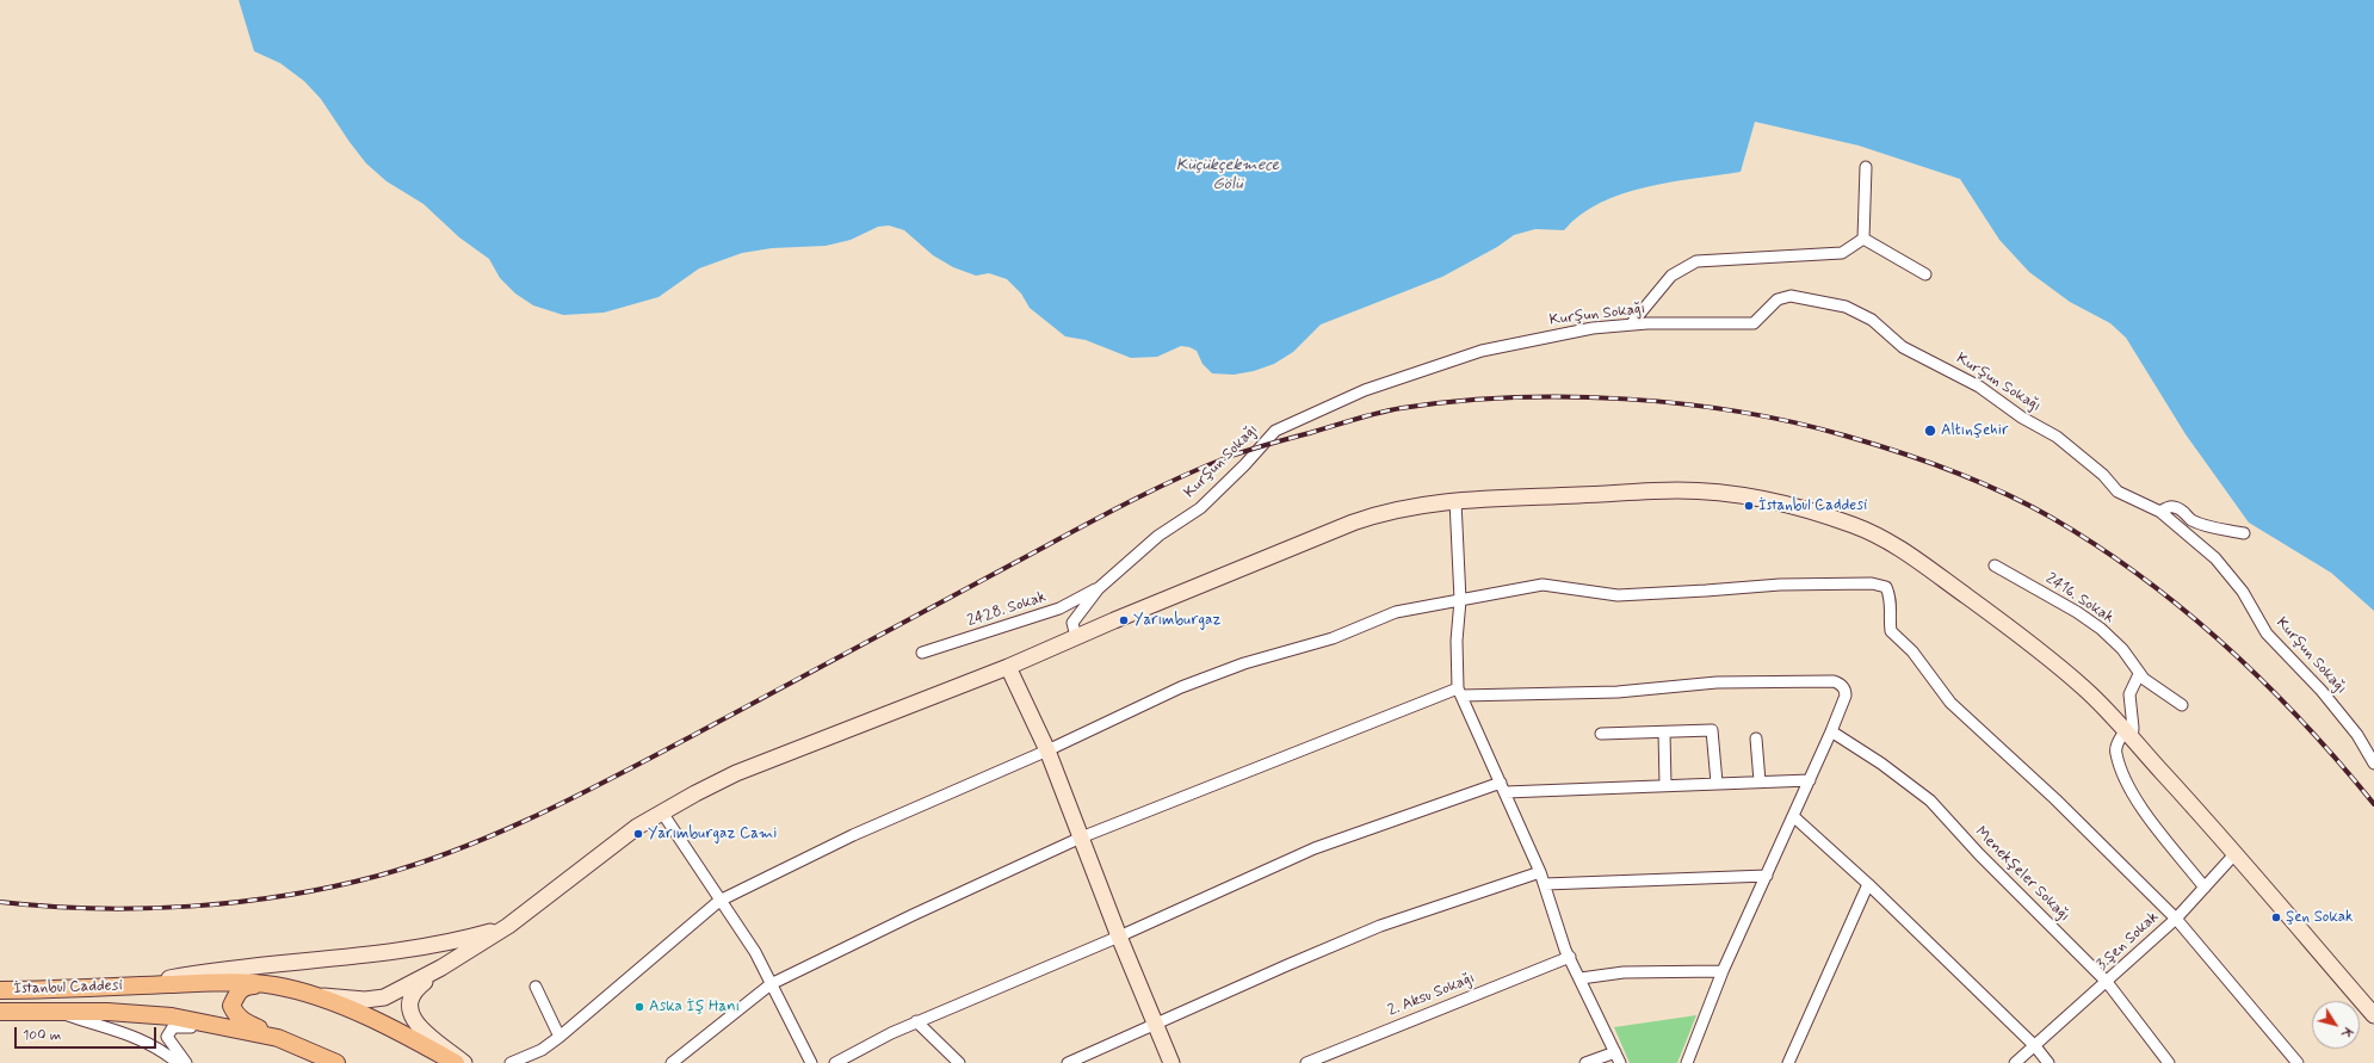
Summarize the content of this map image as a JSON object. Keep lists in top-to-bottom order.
{
  "streets": {
    "main road": ["İstanbul Caddesi"],
    "street": [
      "Kurşun Sokağı",
      "2416. Sokak",
      "2428. Sokak",
      "Menekşeler Sokağı",
      "3.Şen Sokak",
      "2. Aksu Sokağı"
    ]
  },
  "crossings": [
    ["Kurşun Sokağı", "2428. Sokak"],
    ["Menekşeler Sokağı", "3.Şen Sokak"]
  ],
  "water": ["Küçükçekmece Gölü"],
  "places": [
    "Altınşehir",
    "İstanbul Caddesi",
    "Yarımburgaz",
    "Yarımburgaz Cami",
    "Şen Sokak",
    "Aska İş Hanı"
  ],
  "scale_bar": "100 m",
  "north": "bottom right"
}
